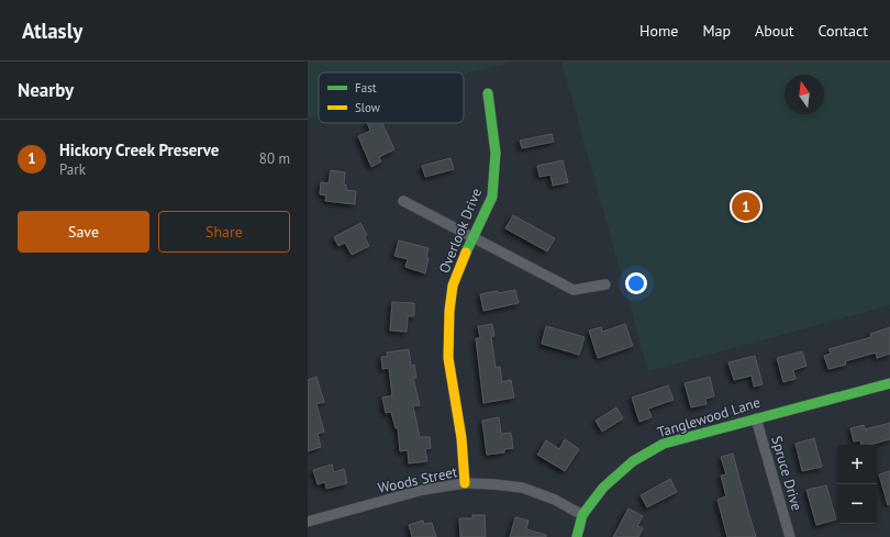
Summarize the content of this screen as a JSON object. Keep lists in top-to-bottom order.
{
  "streets": {
    "street": [
      "Overlook Drive",
      "Tanglewood Lane",
      "Spruce Drive",
      "Woods Street"
    ]
  },
  "crossings": [
    ["Overlook Drive", "Woods Street"],
    ["Tanglewood Lane", "Spruce Drive"],
    ["Tanglewood Lane", "Woods Street"]
  ],
  "legend": ["Fast", "Slow"],
  "north": "top",
  "page": {
    "header": "Atlasly",
    "nav": [
      "Home",
      "Map",
      "About",
      "Contact"
    ],
    "heading": "Nearby",
    "list": [
      {
        "mark": "1",
        "name": "Hickory Creek Preserve",
        "note": "Park",
        "value": "80 m"
      }
    ],
    "pins": "1",
    "buttons": ["Save", "Share"],
    "map_buttons": ["+", "−"]
  }
}
